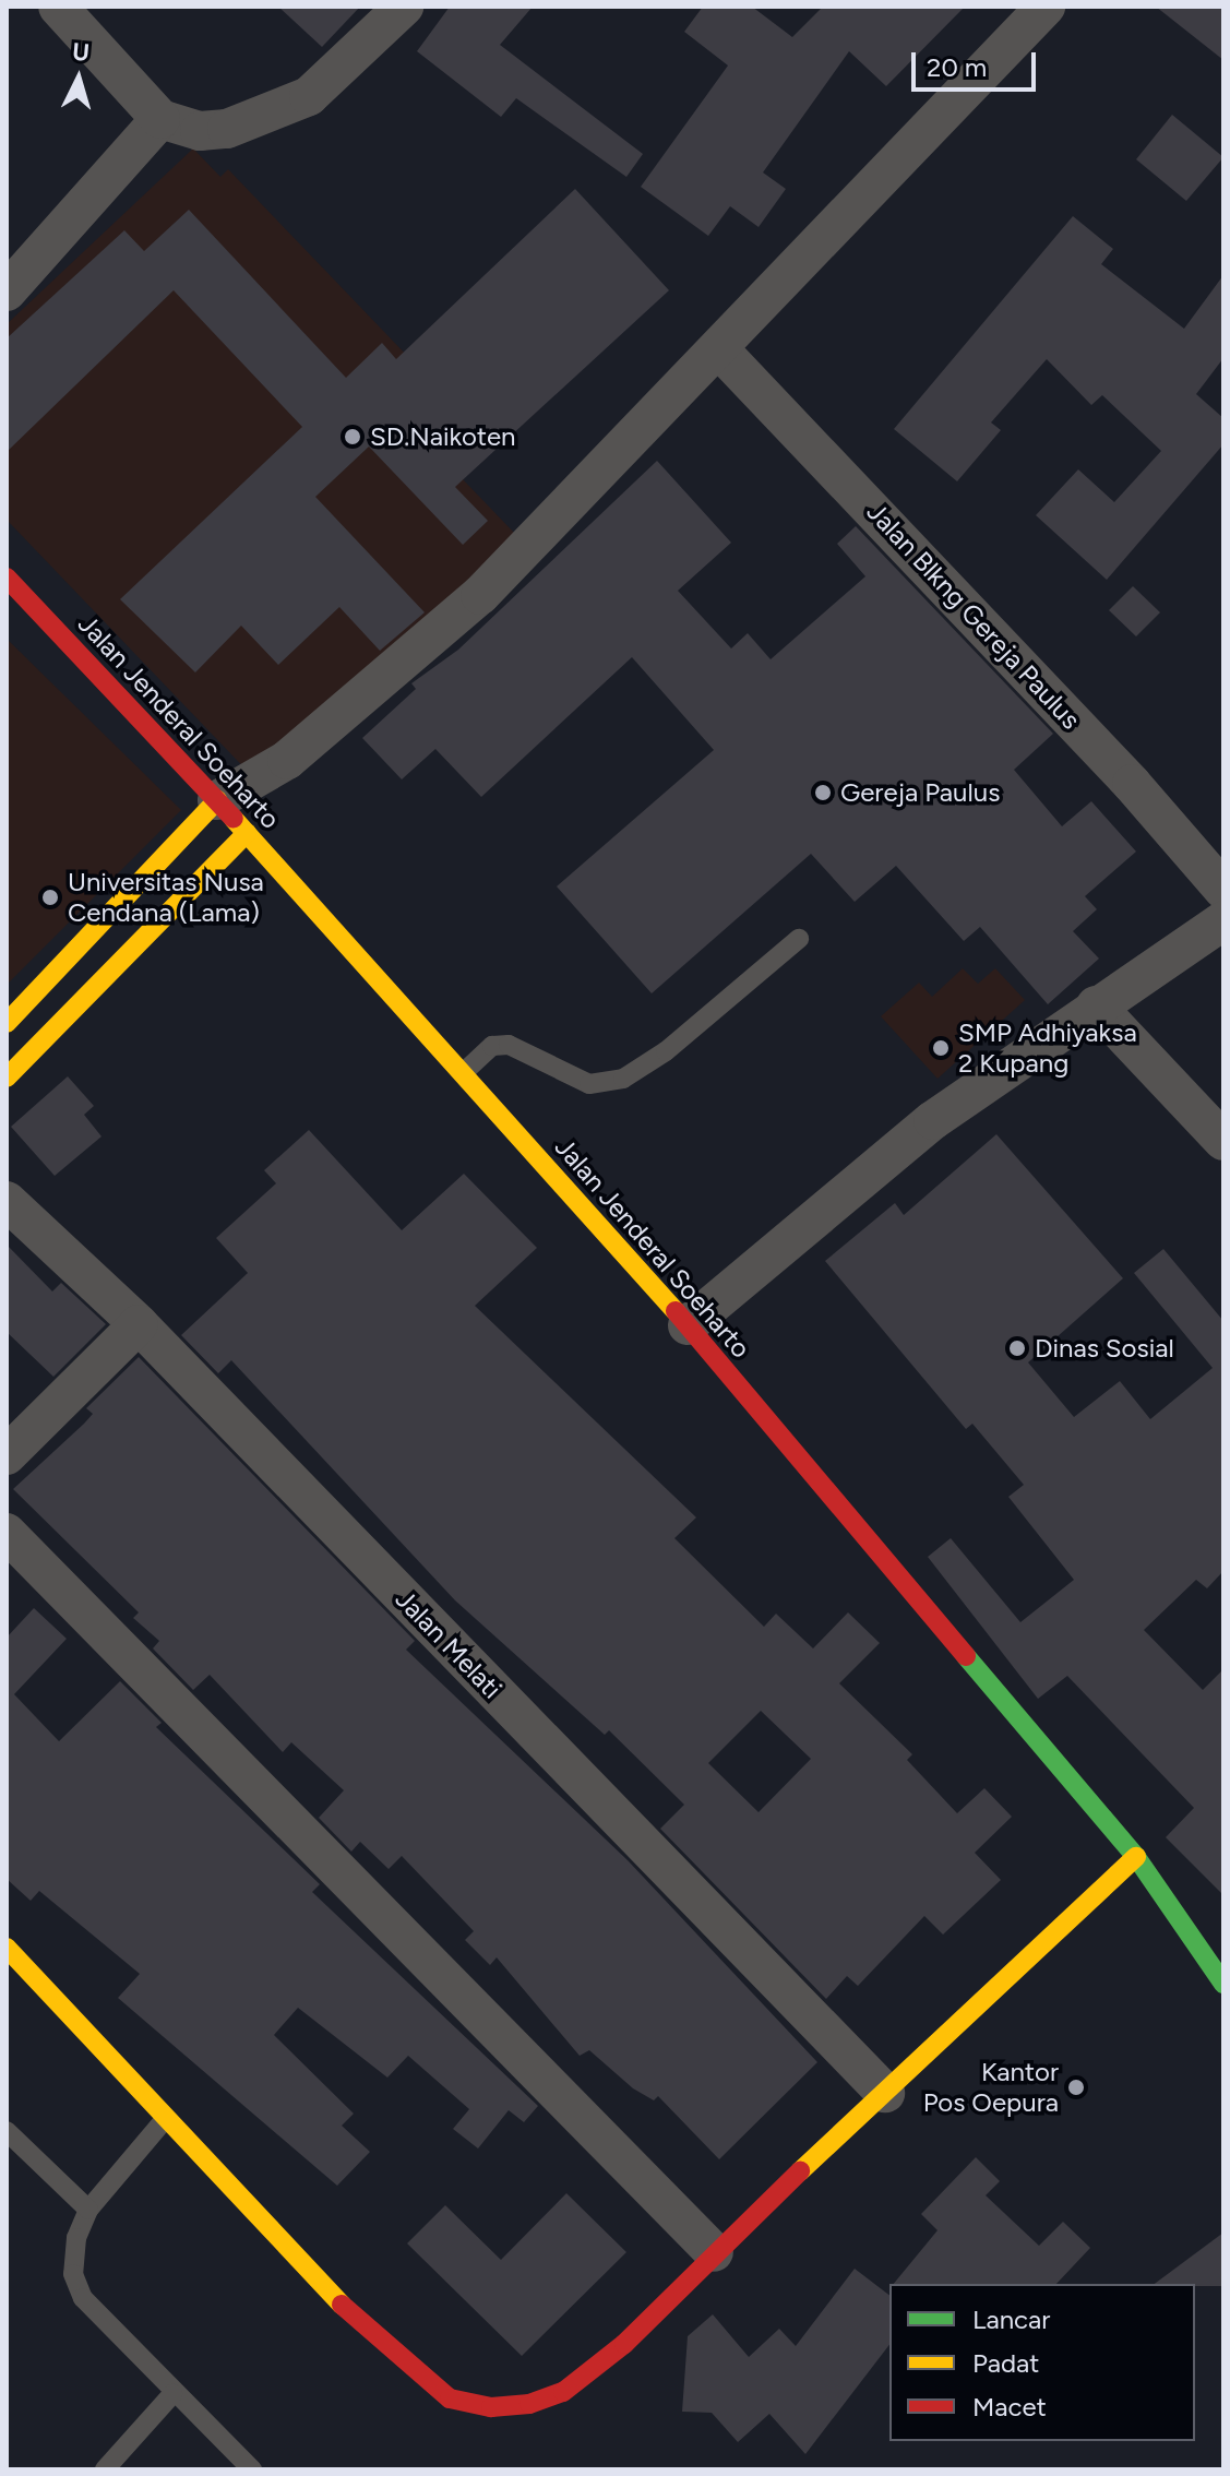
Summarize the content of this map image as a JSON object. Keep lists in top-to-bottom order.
{
  "streets": {
    "street": ["Jalan Blkng Gereja Paulus", "Jalan Jenderal Soeharto", "Jalan Melati"]
  },
  "places": [
    "SD.Naikoten",
    "Gereja Paulus",
    "Universitas Nusa Cendana (Lama)",
    "SMP Adhiyaksa 2 Kupang",
    "Dinas Sosial",
    "Kantor Pos Oepura"
  ],
  "legend": ["Lancar", "Padat", "Macet"],
  "scale_bar": "20 m",
  "north": "top"
}
